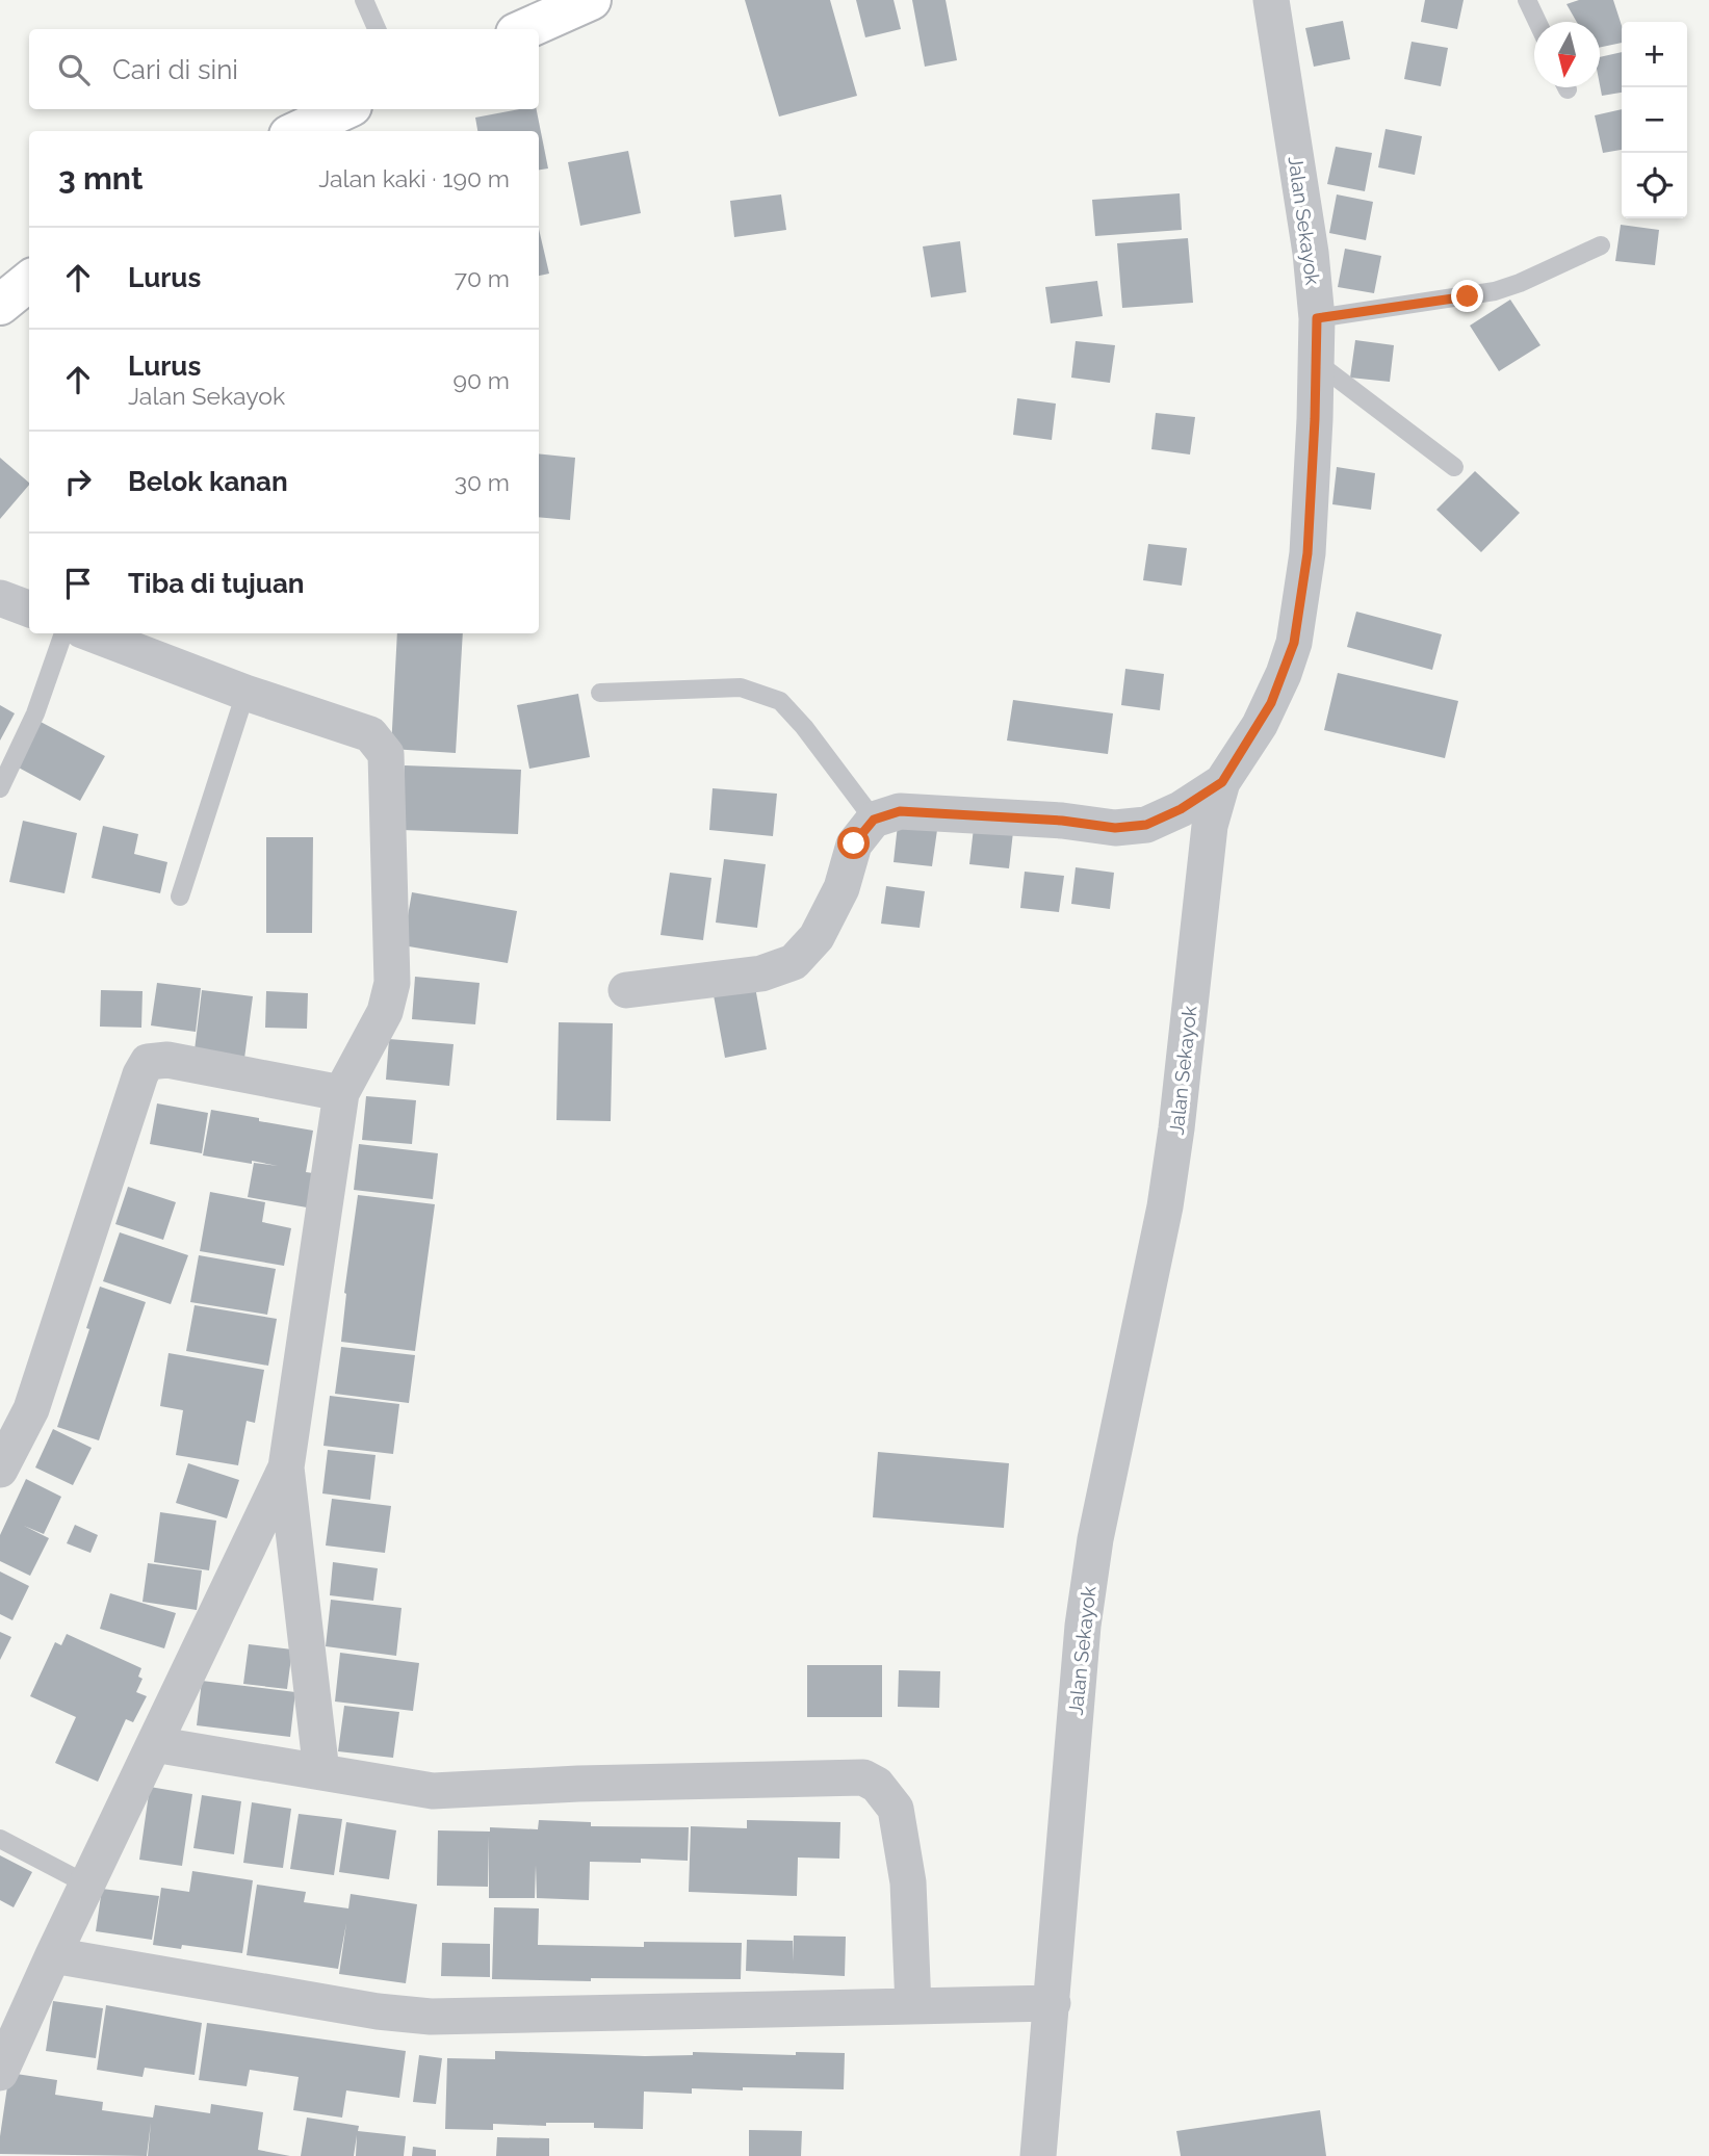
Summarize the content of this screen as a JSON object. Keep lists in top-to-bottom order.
{
  "streets": {
    "street": ["Jalan Sekayok"]
  },
  "north": "bottom",
  "page": {
    "map_buttons": ["+", "−"],
    "search": "Cari di sini",
    "heading": ["3 mnt", "Jalan kaki · 190 m"],
    "list": [
      ["Lurus", "70 m"],
      ["Lurus", "Jalan Sekayok", "90 m"],
      ["Belok kanan", "30 m"],
      "Tiba di tujuan"
    ]
  }
}
